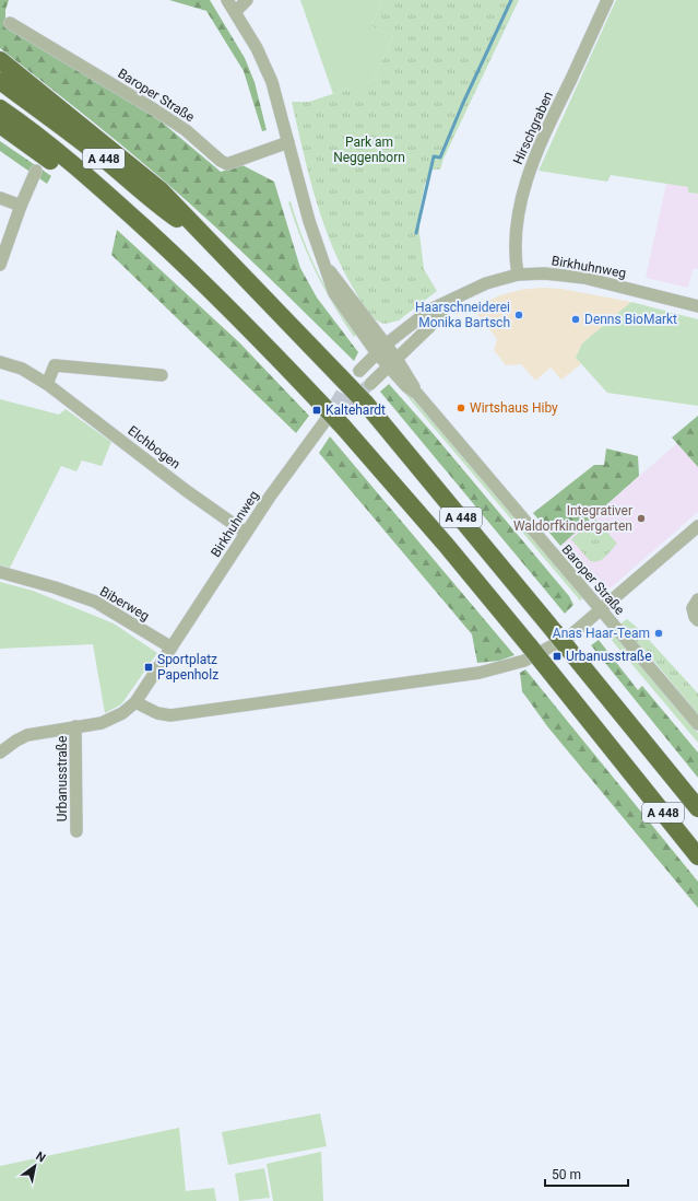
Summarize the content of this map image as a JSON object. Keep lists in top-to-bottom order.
{
  "streets": {
    "highway": ["A 448"],
    "street": [
      "Baroper Straße",
      "Hirschgraben",
      "Birkhuhnweg",
      "Elchbogen",
      "Biberweg",
      "Urbanusstraße"
    ]
  },
  "crossings": [
    ["Baroper Straße", "Birkhuhnweg"],
    ["Hirschgraben", "Birkhuhnweg"],
    ["Birkhuhnweg", "Elchbogen"],
    ["Birkhuhnweg", "Biberweg"]
  ],
  "parks": ["Park am Neggenborn"],
  "places": {
    "other": [
      "Haarschneiderei Monika Bartsch",
      "Denns BioMarkt",
      "Wirtshaus Hiby",
      "Integrativer Waldorfkindergarten",
      "Anas Haar-Team"
    ],
    "transit": ["Kaltehardt", "Urbanusstraße", "Sportplatz Papenholz"]
  },
  "scale_bar": "50 m",
  "north": "top right"
}
